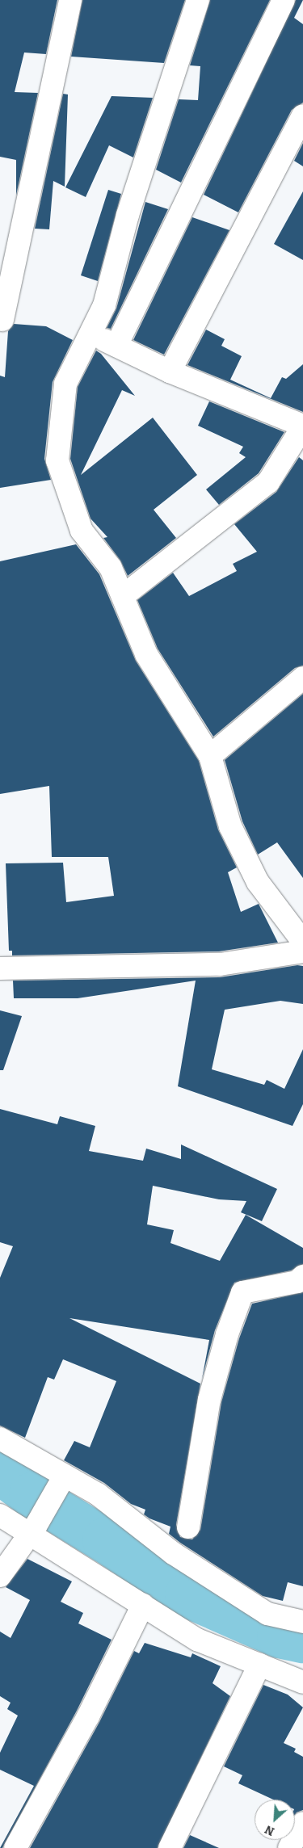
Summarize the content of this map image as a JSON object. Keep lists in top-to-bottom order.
{
  "north": "bottom left"
}
